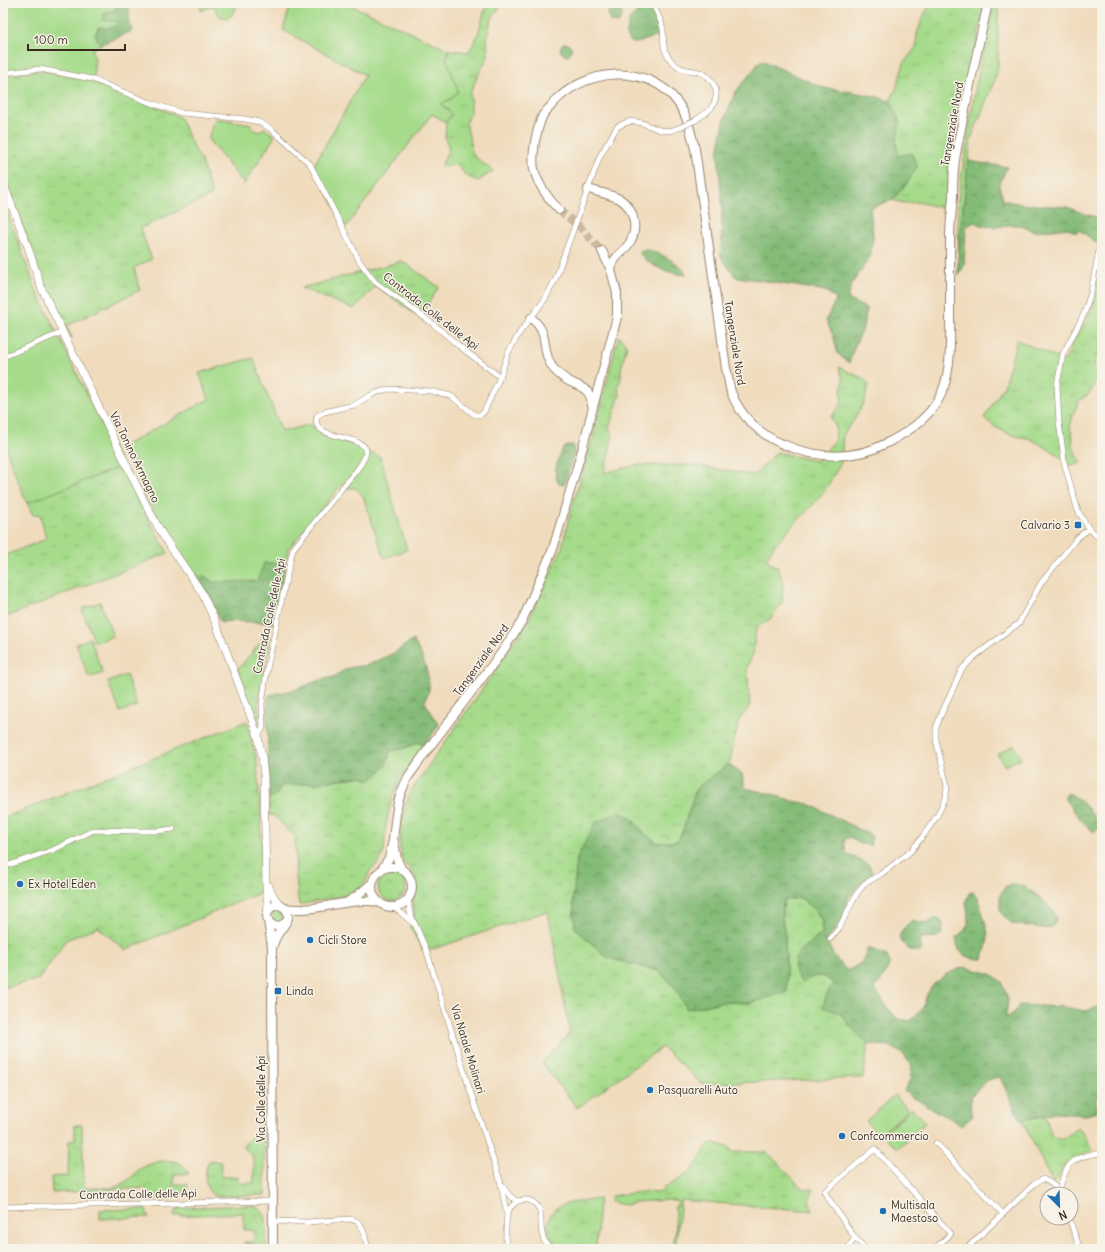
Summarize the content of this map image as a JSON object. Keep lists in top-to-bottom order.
{
  "streets": {
    "main road": ["Tangenziale Nord", "Via Colle delle Api"],
    "street": ["Contrada Colle delle Api", "Via Tonino Armagno", "Via Natale Molinari"]
  },
  "crossings": [
    ["Tangenziale Nord", "Via Natale Molinari"],
    ["Contrada Colle delle Api", "Via Tonino Armagno"],
    ["Contrada Colle delle Api", "Via Colle delle Api"],
    ["Via Tonino Armagno", "Via Colle delle Api"]
  ],
  "places": {
    "transit": ["Calvario 3", "Linda"],
    "other": [
      "Ex Hotel Eden",
      "Cicli Store",
      "Pasquarelli Auto",
      "Confcommercio",
      "Multisala Maestoso"
    ]
  },
  "scale_bar": "100 m",
  "north": "bottom right"
}
